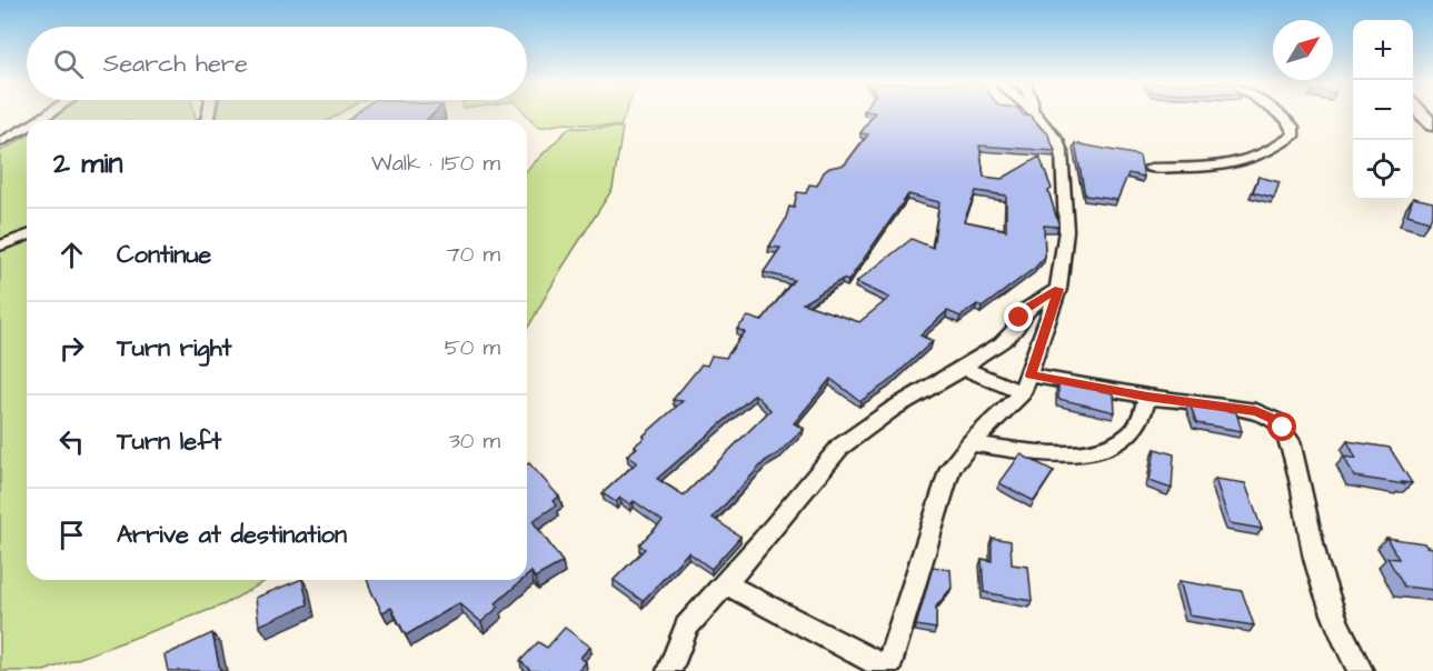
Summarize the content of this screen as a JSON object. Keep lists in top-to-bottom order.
{
  "north": "top right",
  "page": {
    "map_buttons": ["+", "−"],
    "search": "Search here",
    "heading": ["2 min", "Walk · 150 m"],
    "list": [
      ["Continue", "70 m"],
      ["Turn right", "50 m"],
      ["Turn left", "30 m"],
      "Arrive at destination"
    ]
  }
}
